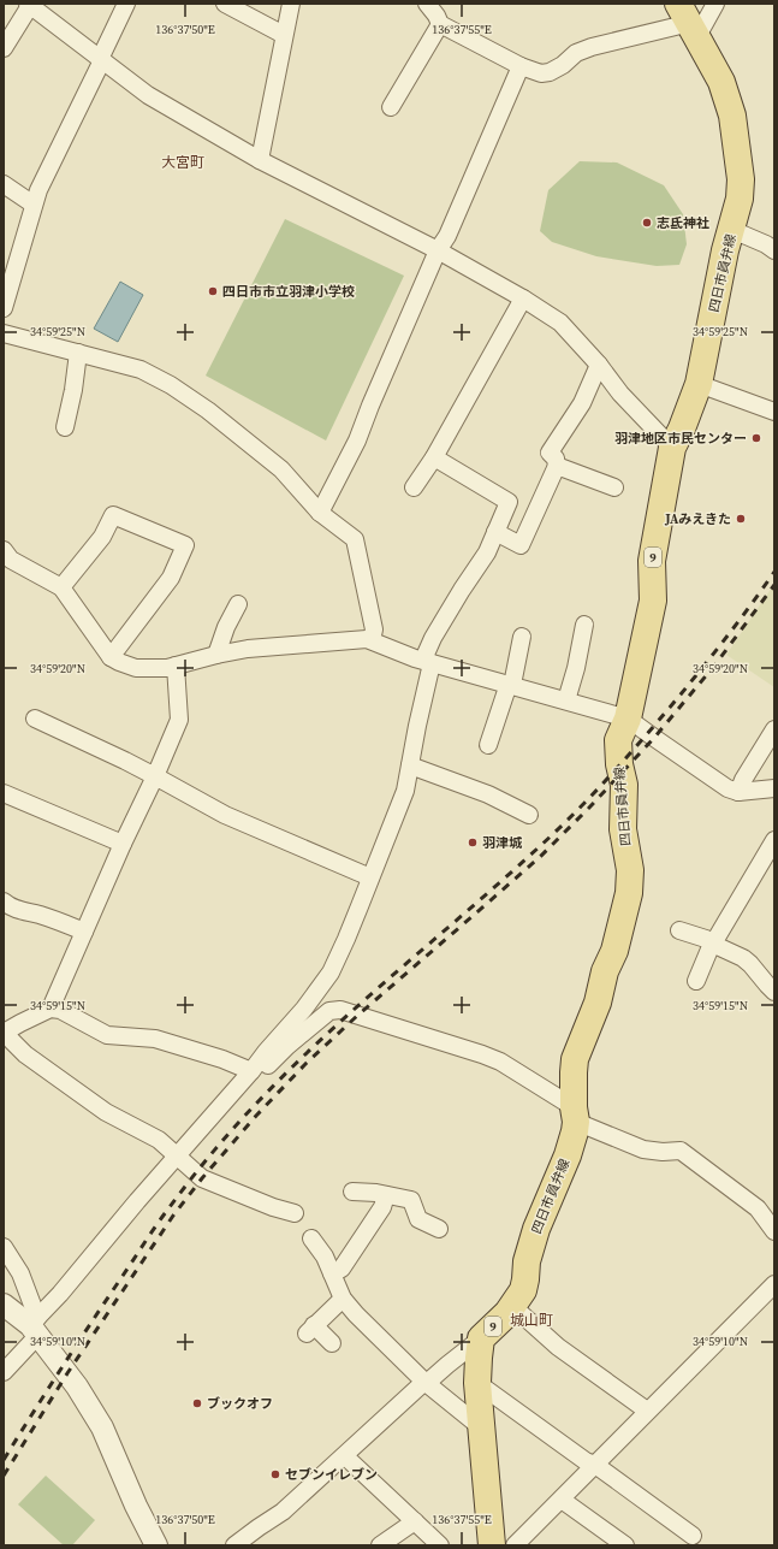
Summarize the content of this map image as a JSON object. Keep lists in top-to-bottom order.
{
  "streets": {
    "main road": ["四日市員弁線", "9"]
  },
  "crossings": [
    ["四日市員弁線", "9"]
  ],
  "districts": ["大宮町", "城山町"],
  "places": [
    "志氐神社",
    "四日市市立羽津小学校",
    "羽津地区市民センター",
    "JAみえきた",
    "羽津城",
    "ブックオフ",
    "セブンイレブン"
  ],
  "coordinates": [
    "136°37'50\"E",
    "136°37'55\"E",
    "34°59'25\"N",
    "34°59'20\"N",
    "34°59'15\"N",
    "34°59'10\"N"
  ]
}
